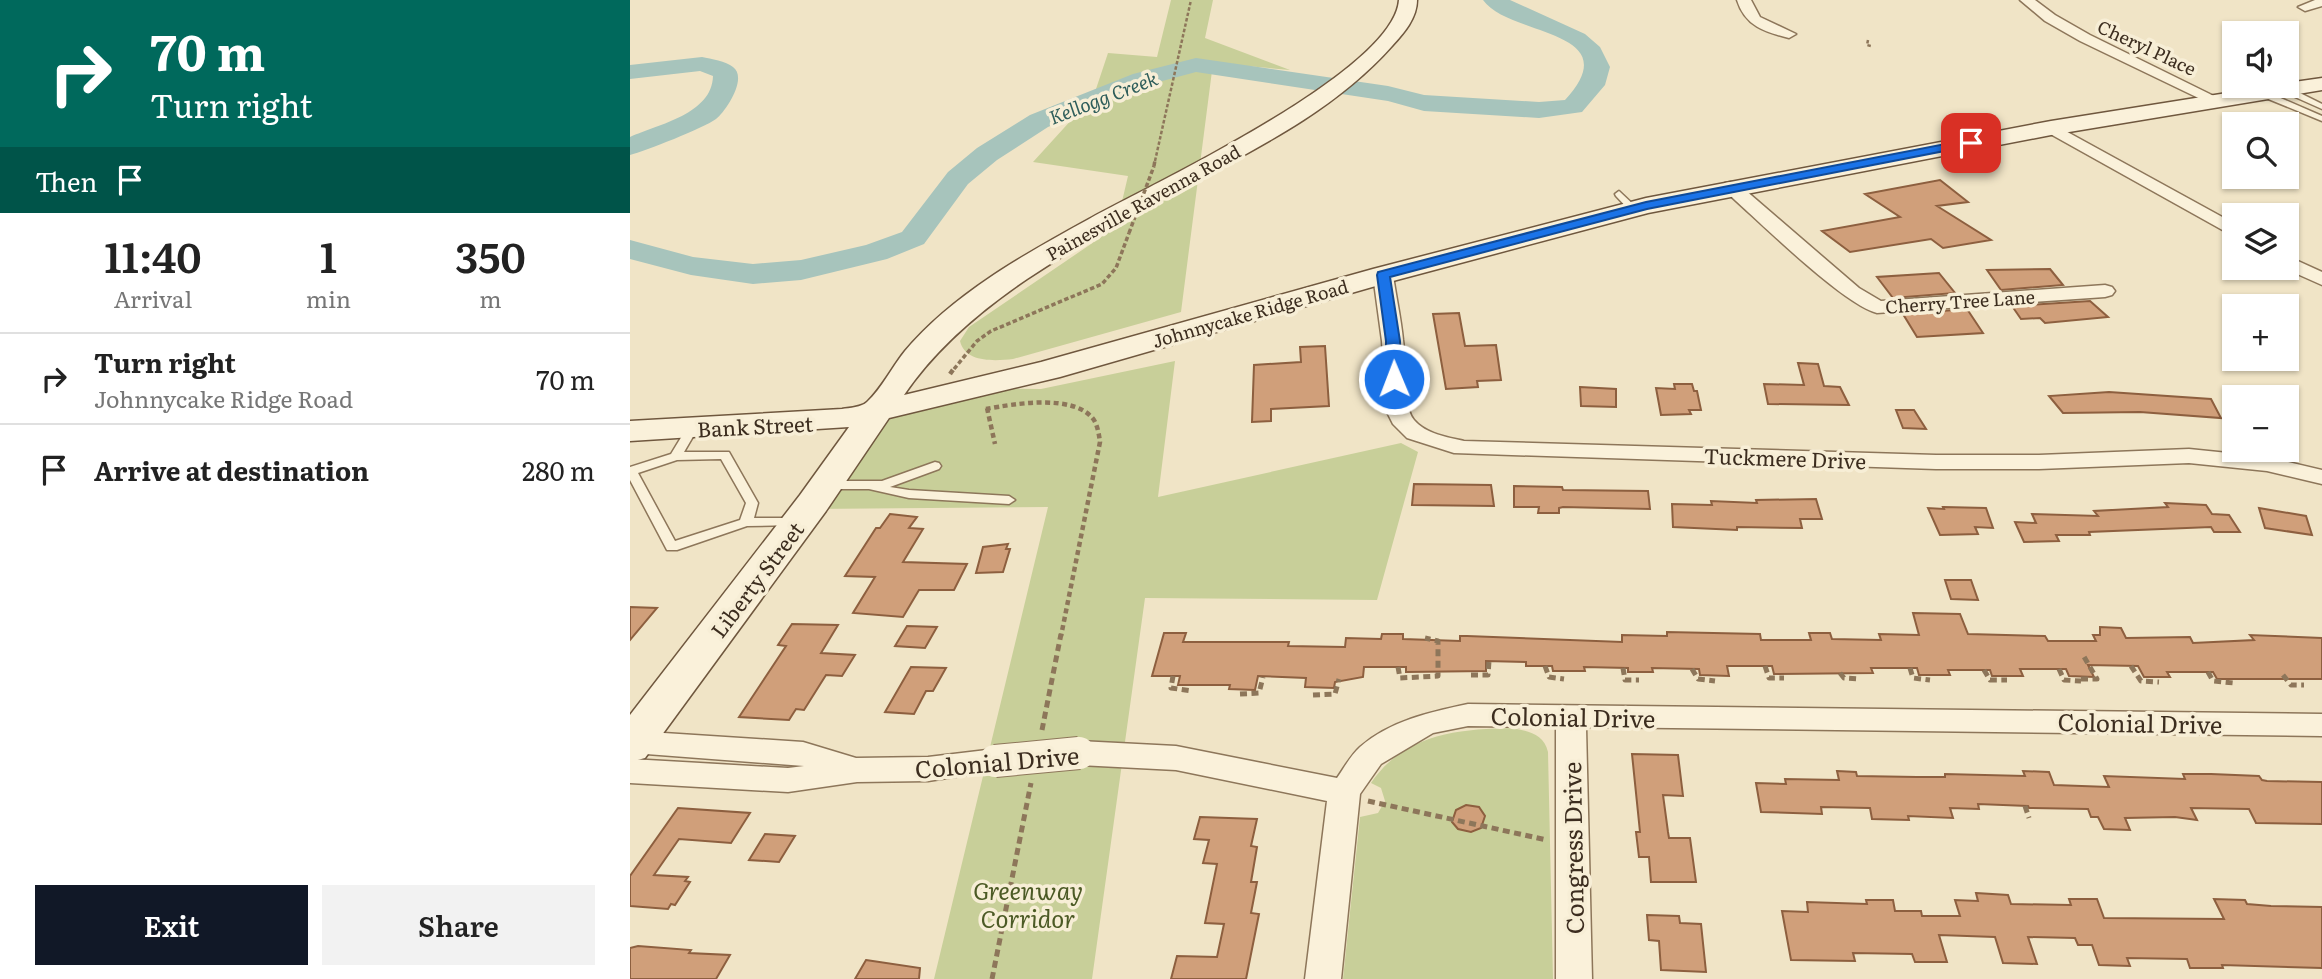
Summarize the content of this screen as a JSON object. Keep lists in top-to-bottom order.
{
  "streets": {
    "main road": [
      "Painesville Ravenna Road",
      "Johnnycake Ridge Road",
      "Bank Street",
      "Liberty Street"
    ],
    "street": [
      "Cheryl Place",
      "Cherry Tree Lane",
      "Tuckmere Drive",
      "Colonial Drive",
      "Congress Drive"
    ]
  },
  "crossings": [
    ["Cheryl Place", "Johnnycake Ridge Road"],
    ["Painesville Ravenna Road", "Johnnycake Ridge Road"],
    ["Painesville Ravenna Road", "Bank Street"],
    ["Painesville Ravenna Road", "Liberty Street"],
    ["Cherry Tree Lane", "Johnnycake Ridge Road"],
    ["Johnnycake Ridge Road", "Bank Street"],
    ["Johnnycake Ridge Road", "Tuckmere Drive"],
    ["Johnnycake Ridge Road", "Liberty Street"],
    ["Bank Street", "Liberty Street"],
    ["Liberty Street", "Colonial Drive"],
    ["Colonial Drive", "Congress Drive"]
  ],
  "water": ["Kellogg Creek"],
  "parks": ["Greenway Corridor"],
  "page": {
    "turn": ["70 m", "Turn right"],
    "map_buttons": ["+", "−"],
    "then": "Then",
    "eta": [
      "11:40",
      "Arrival",
      "1",
      "min",
      "350",
      "m"
    ],
    "list": [
      {
        "name": "Turn right",
        "note": "Johnnycake Ridge Road",
        "value": "70 m"
      },
      {
        "name": "Arrive at destination",
        "value": "280 m"
      }
    ],
    "buttons": ["Exit", "Share"]
  }
}
